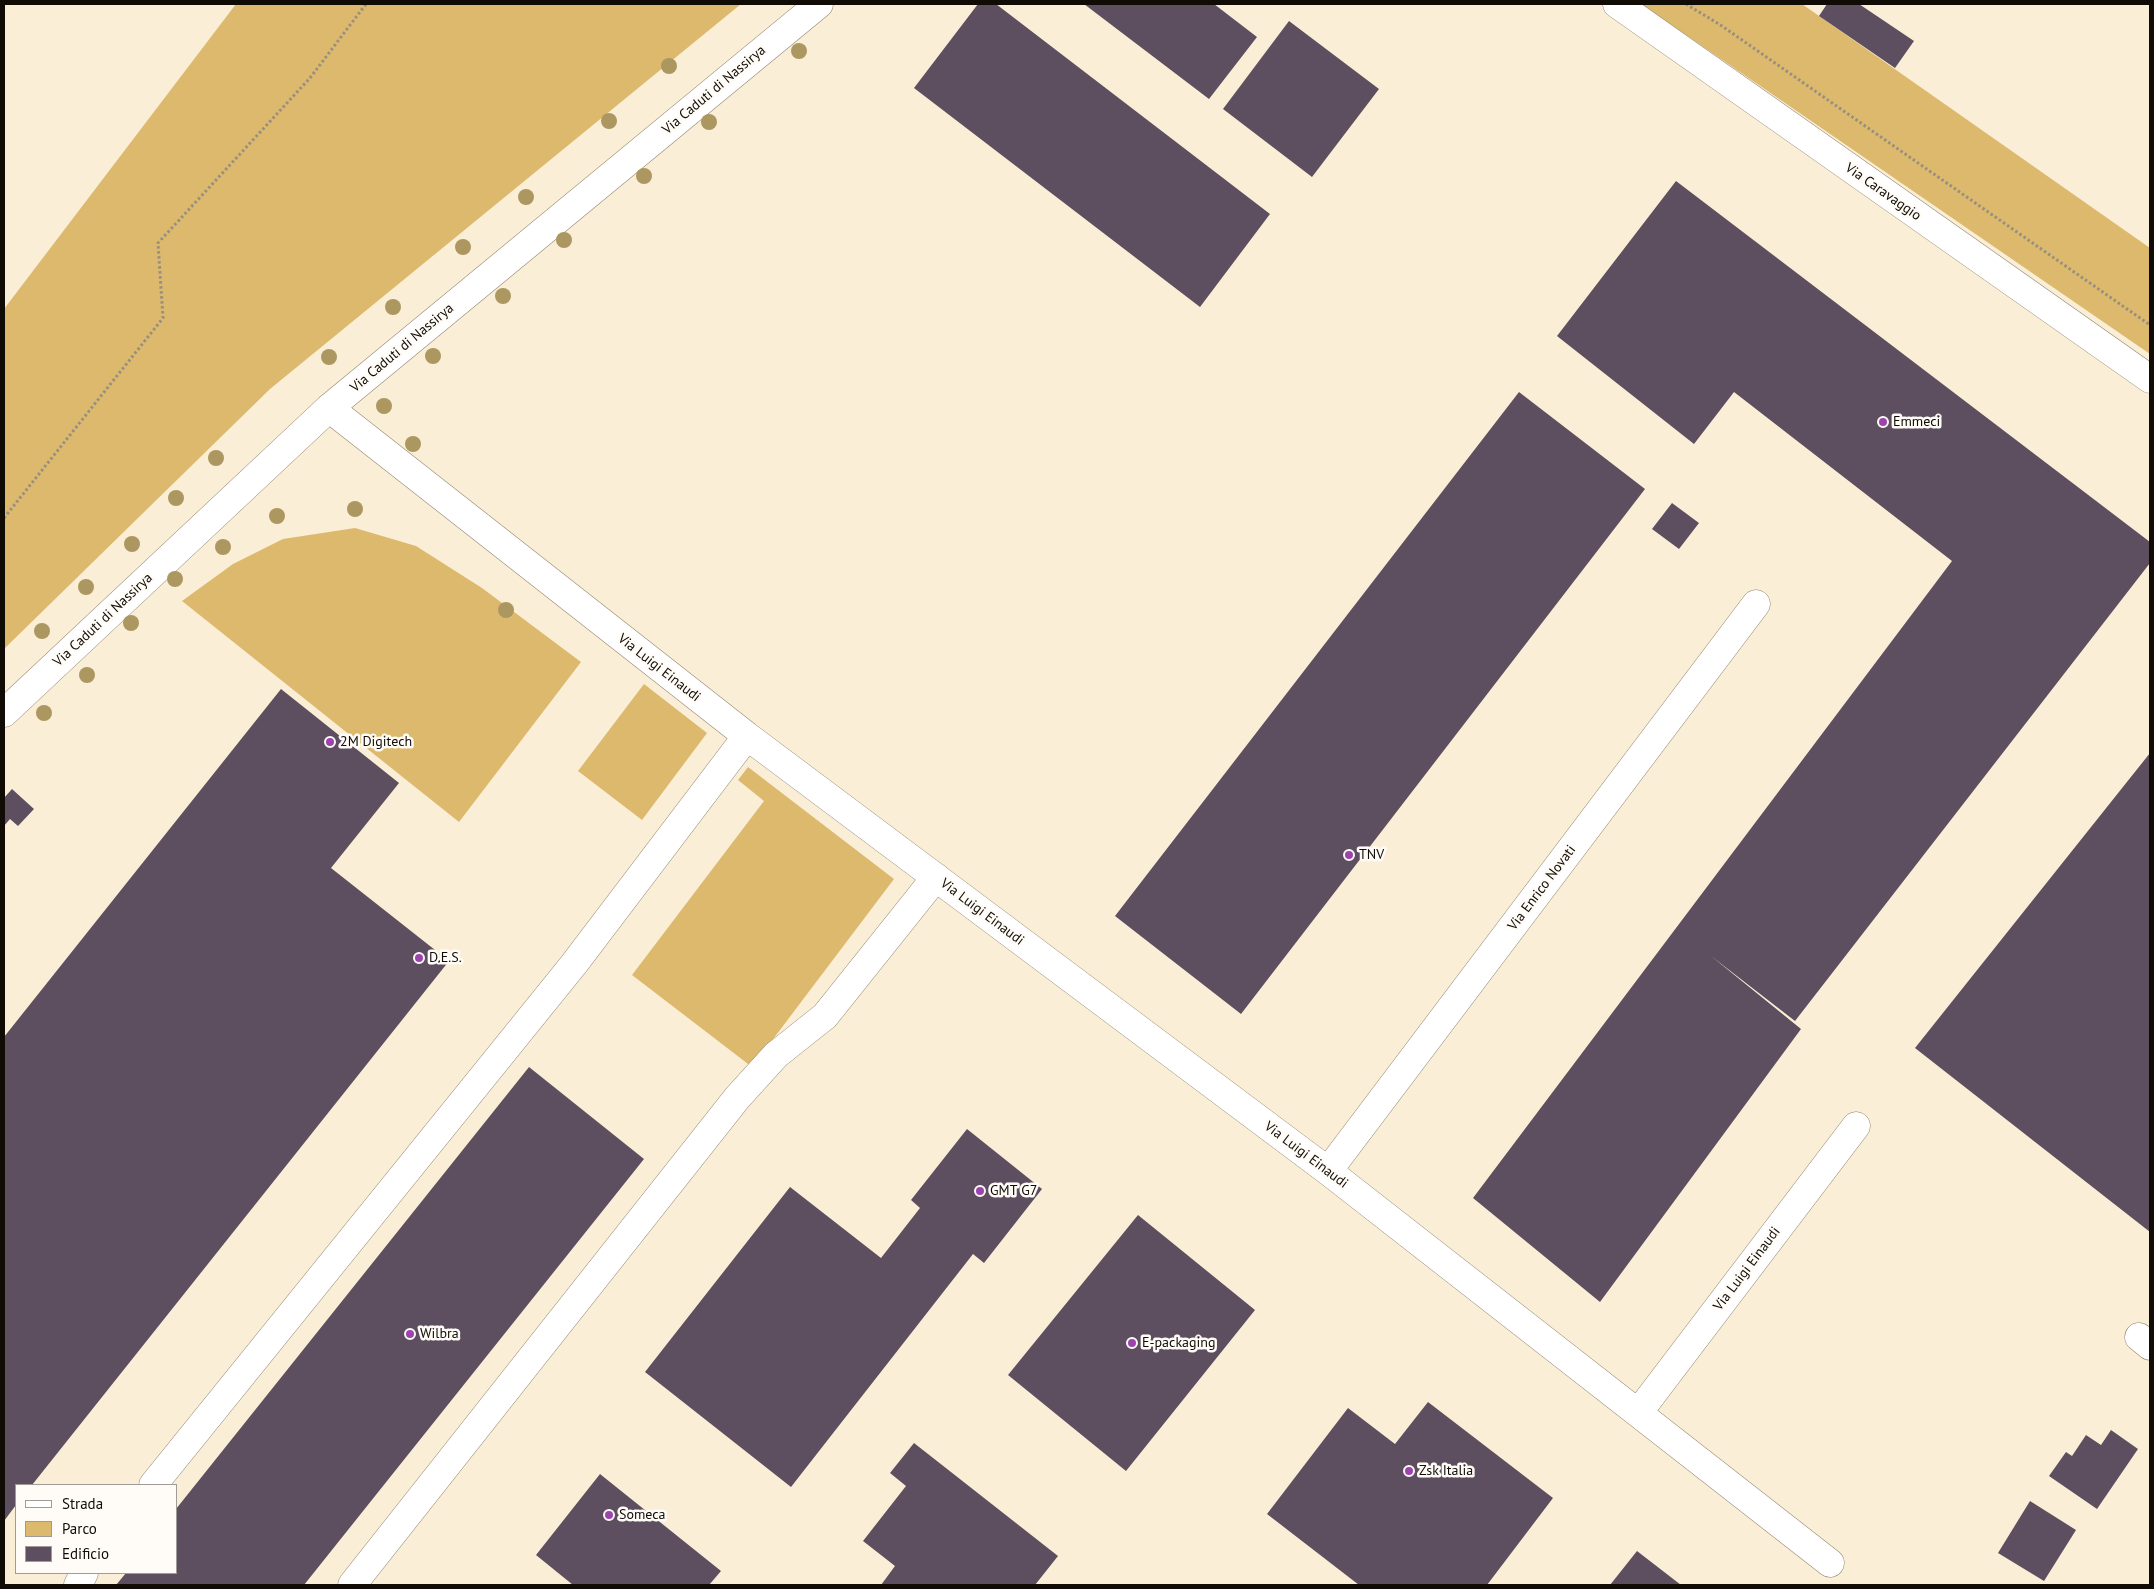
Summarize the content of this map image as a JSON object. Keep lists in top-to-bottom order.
{
  "streets": {
    "street": [
      "Via Caduti di Nassirya",
      "Via Caravaggio",
      "Via Luigi Einaudi",
      "Via Enrico Novati"
    ]
  },
  "crossings": [
    ["Via Caduti di Nassirya", "Via Luigi Einaudi"],
    ["Via Luigi Einaudi", "Via Enrico Novati"]
  ],
  "places": [
    "Emmeci",
    "2M Digitech",
    "TNV",
    "D.E.S.",
    "GMT G7",
    "Wilbra",
    "E-packaging",
    "Zsk Italia",
    "Someca"
  ],
  "legend": ["Strada", "Parco", "Edificio"]
}
